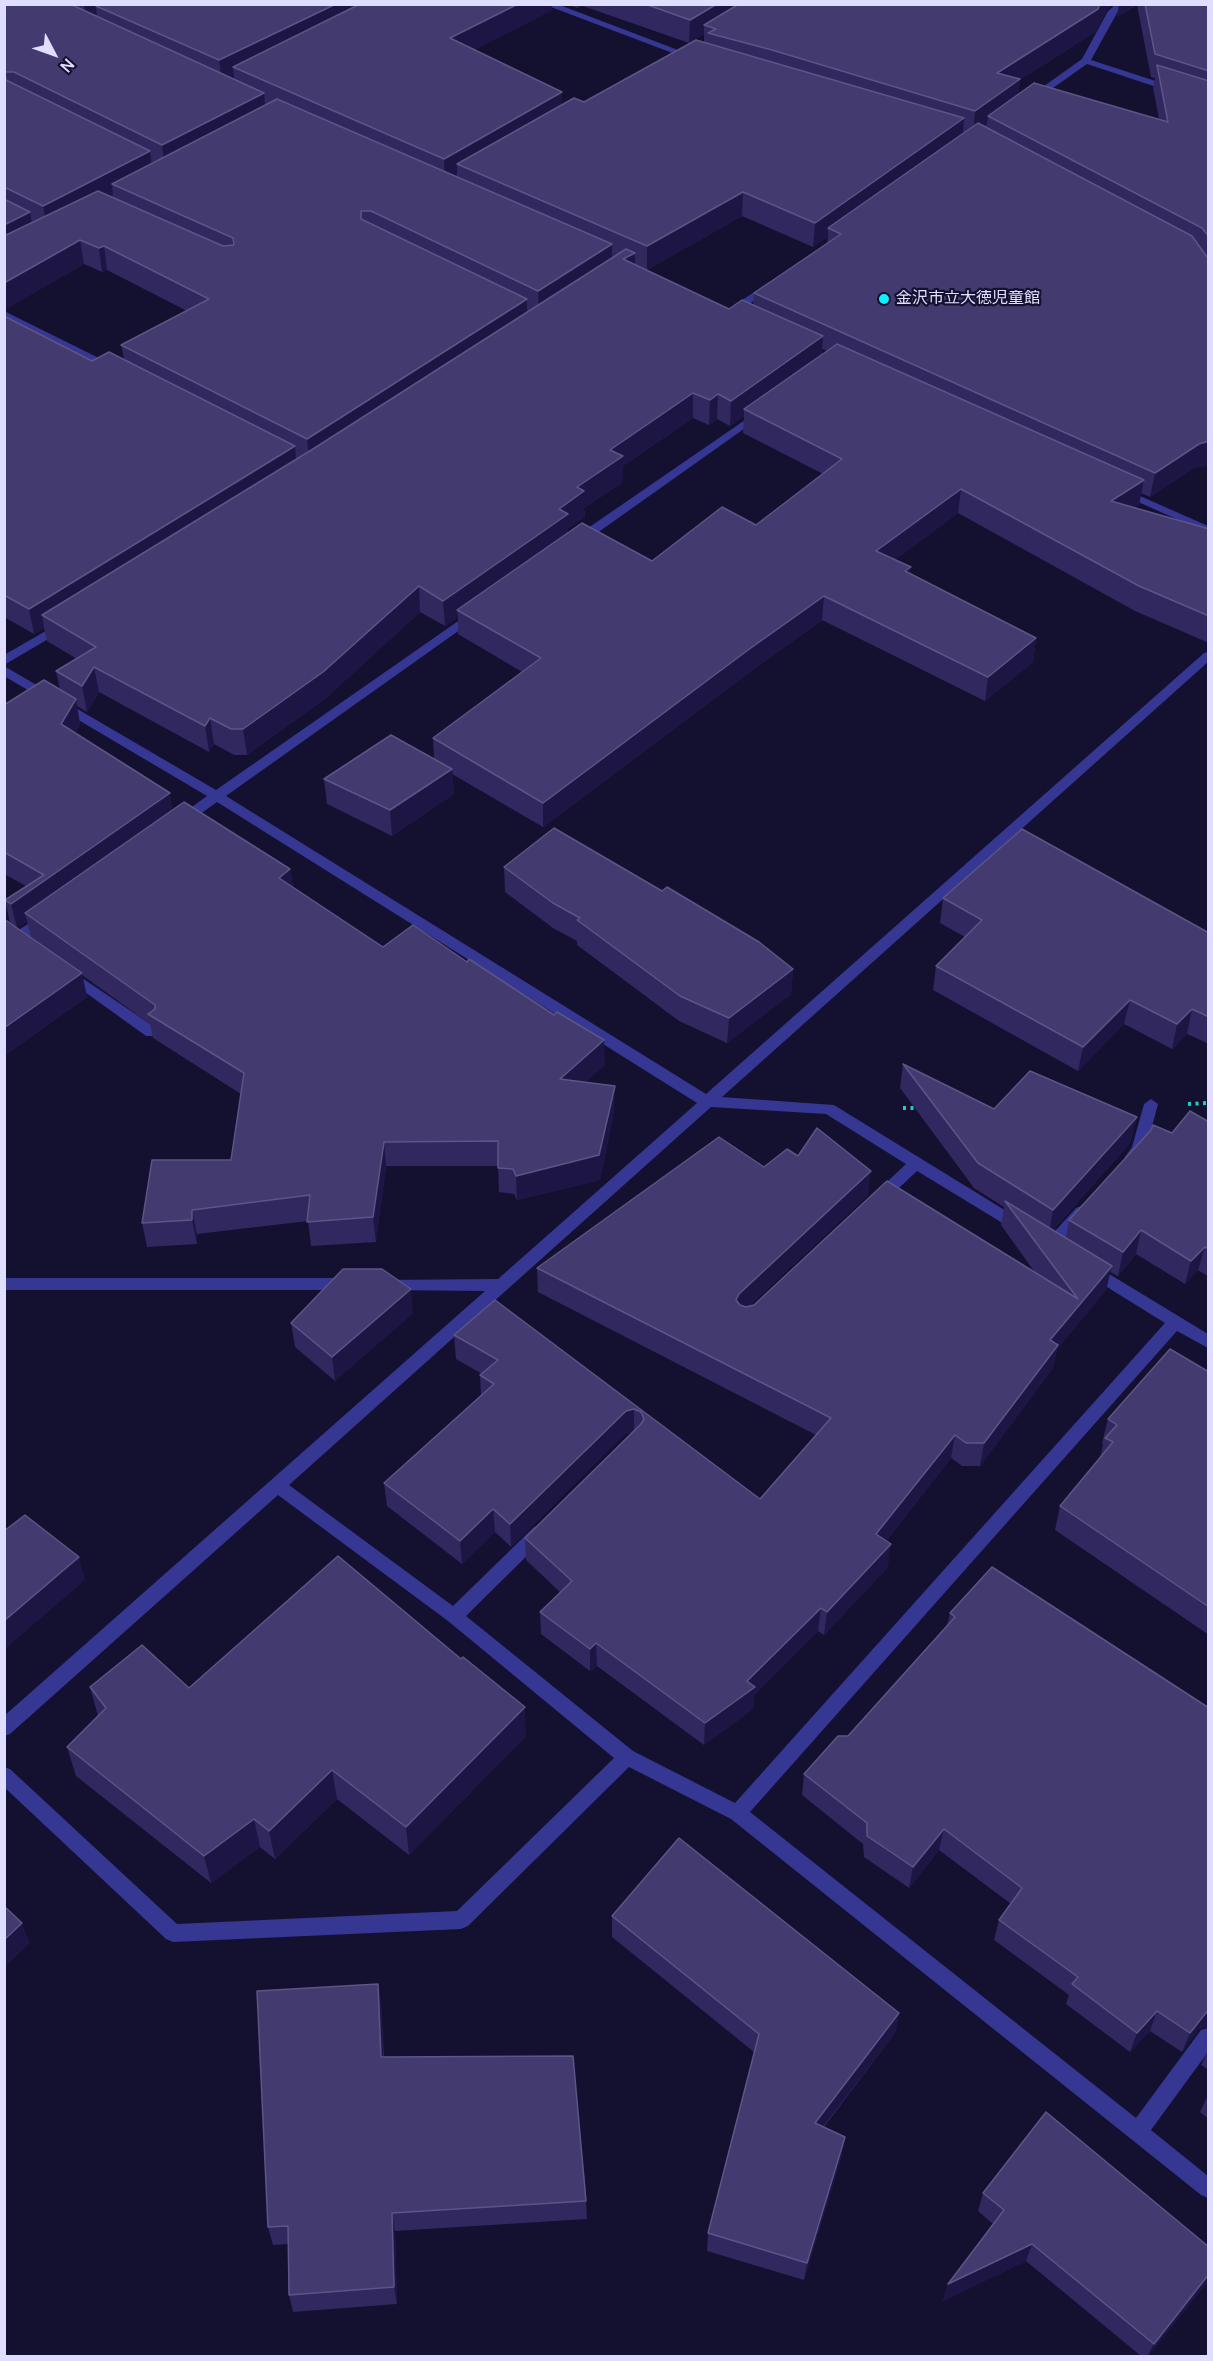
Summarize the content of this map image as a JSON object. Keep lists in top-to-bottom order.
{
  "places": ["金沢市立大徳児童館"],
  "north": "bottom right"
}
